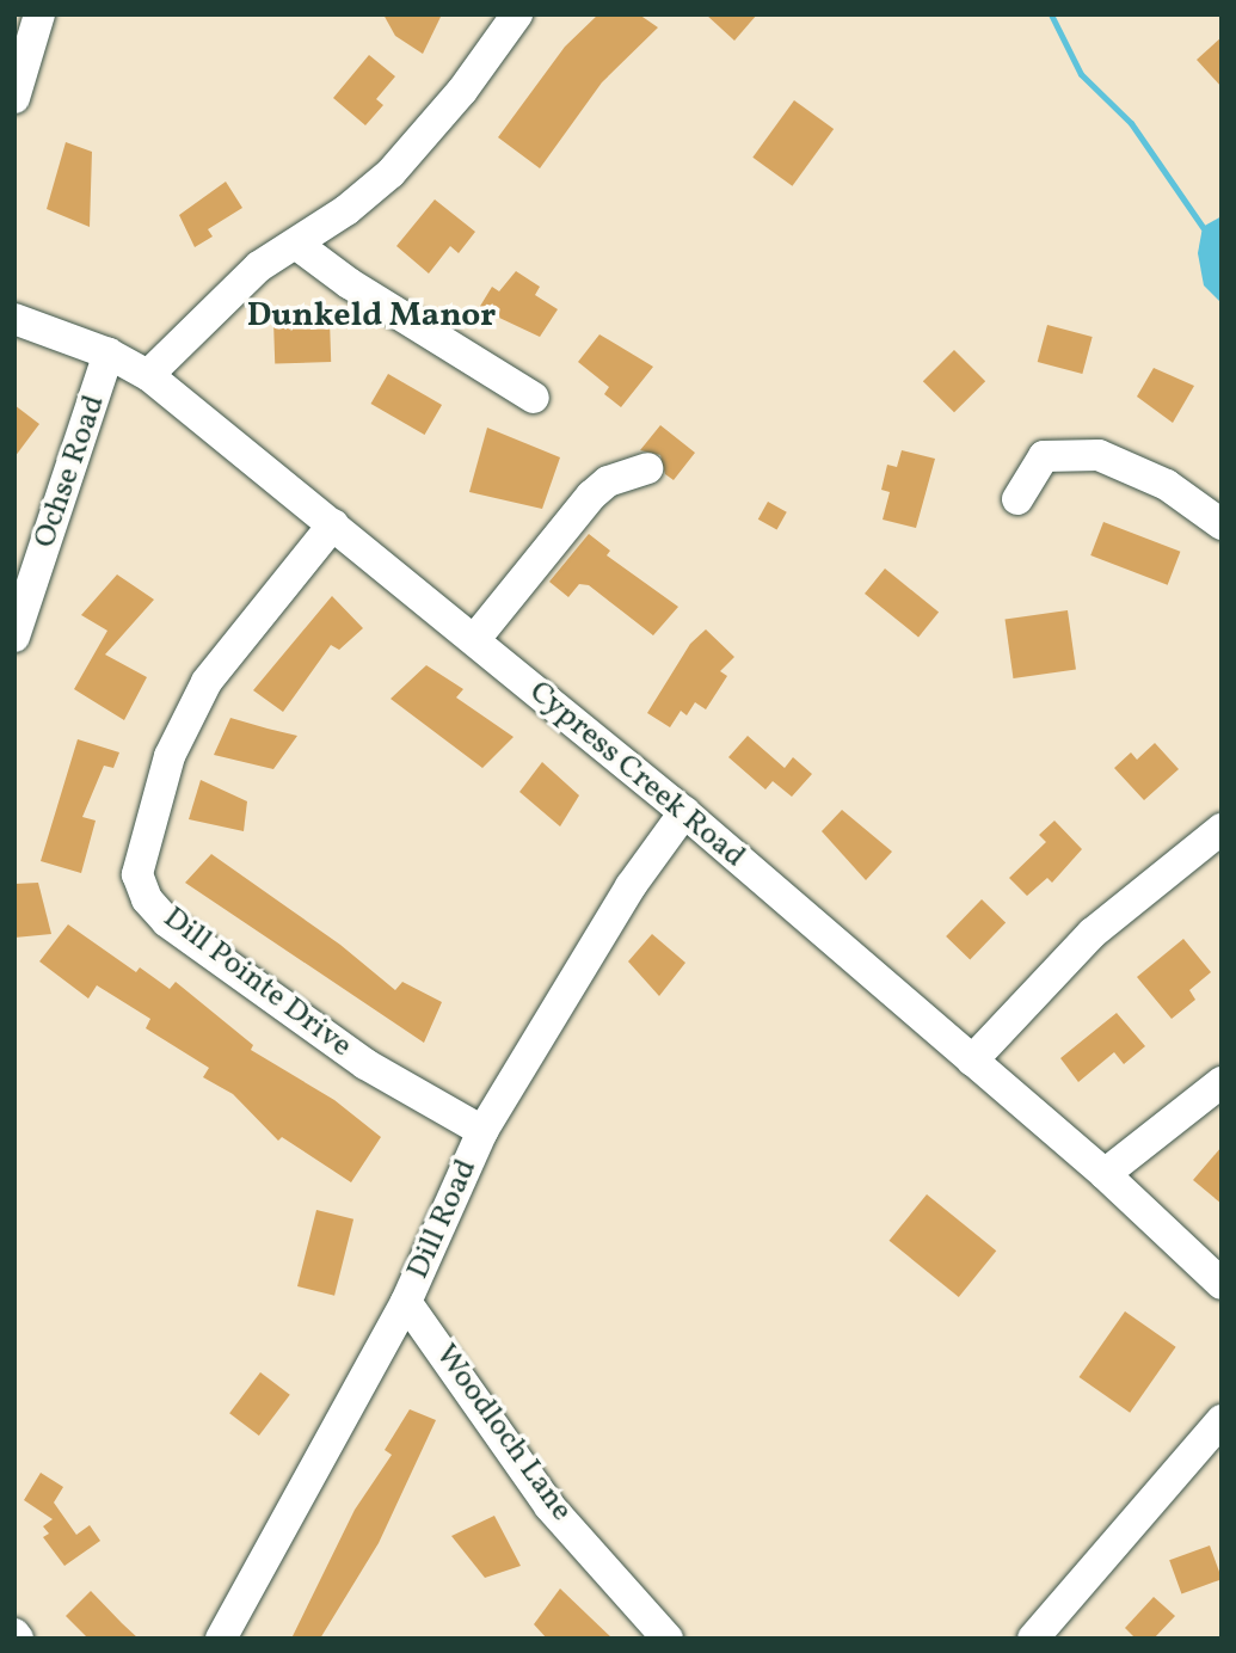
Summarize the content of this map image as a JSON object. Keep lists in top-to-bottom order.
{
  "streets": {
    "street": [
      "Ochse Road",
      "Cypress Creek Road",
      "Dill Pointe Drive",
      "Dill Road",
      "Woodloch Lane"
    ]
  },
  "crossings": [
    ["Ochse Road", "Cypress Creek Road"],
    ["Cypress Creek Road", "Dill Pointe Drive"],
    ["Cypress Creek Road", "Dill Road"],
    ["Dill Pointe Drive", "Dill Road"],
    ["Dill Road", "Woodloch Lane"]
  ],
  "districts": ["Dunkeld Manor"]
}
